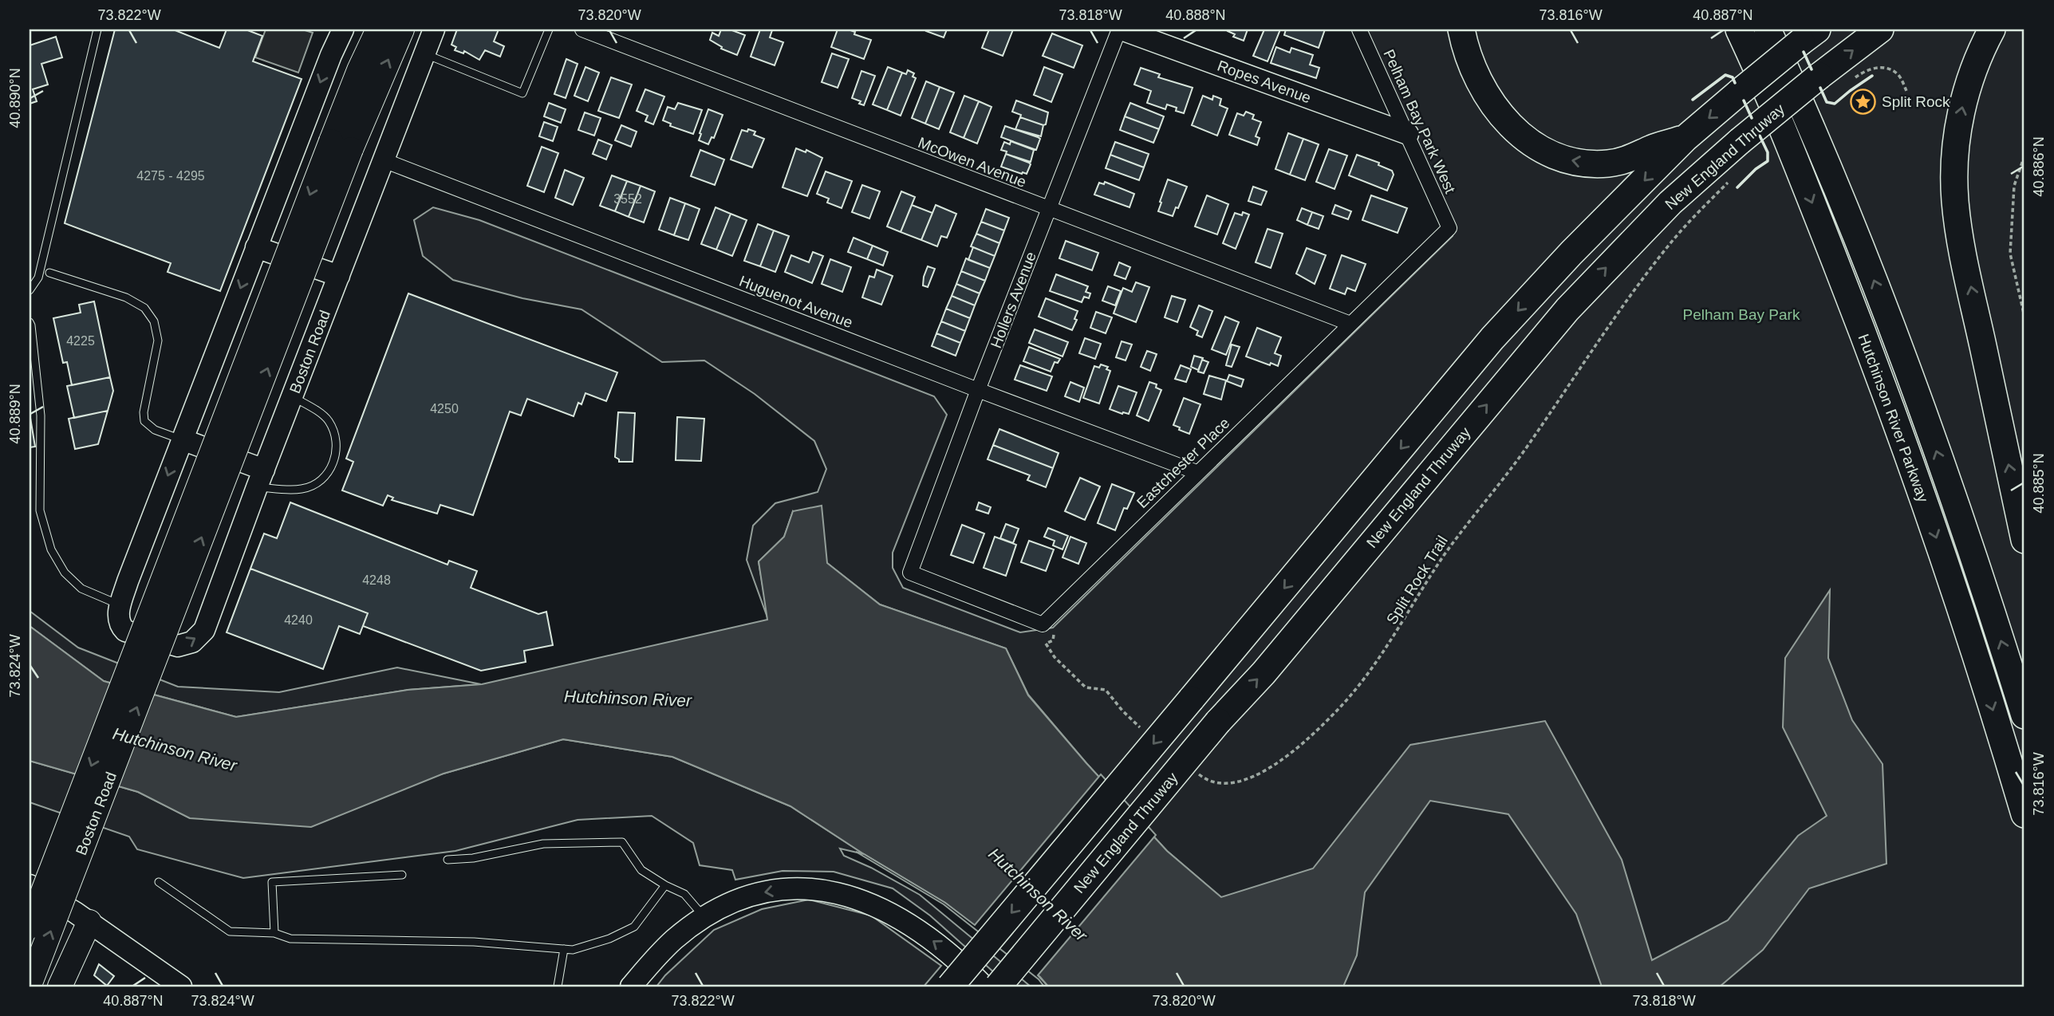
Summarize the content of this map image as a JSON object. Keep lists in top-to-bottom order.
{
  "streets": {
    "highway": ["New England Thruway", "Hutchinson River Parkway"],
    "main road": ["Boston Road"],
    "street": [
      "Ropes Avenue",
      "Pelham Bay Park West",
      "McOwen Avenue",
      "Hollers Avenue",
      "Huguenot Avenue",
      "Eastchester Place"
    ],
    "path": ["Split Rock Trail"]
  },
  "crossings": [
    ["Ropes Avenue", "Pelham Bay Park West"],
    ["Ropes Avenue", "Hollers Avenue"],
    ["Pelham Bay Park West", "Eastchester Place"],
    ["McOwen Avenue", "Hollers Avenue"],
    ["McOwen Avenue", "Eastchester Place"],
    ["Hollers Avenue", "Huguenot Avenue"],
    ["Hollers Avenue", "Eastchester Place"],
    ["Huguenot Avenue", "Boston Road"],
    ["Huguenot Avenue", "Eastchester Place"]
  ],
  "water": ["Hutchinson River"],
  "parks": ["Pelham Bay Park"],
  "places": {
    "place": ["Split Rock"]
  },
  "house_numbers": [
    "4275 - 4295",
    "3552",
    "4225",
    "4250",
    "4248",
    "4240"
  ],
  "coordinates": [
    "73.822°W",
    "73.820°W",
    "73.818°W",
    "40.888°N",
    "73.816°W",
    "40.887°N",
    "40.890°N",
    "40.886°N",
    "40.889°N",
    "40.885°N",
    "73.824°W"
  ]
}
